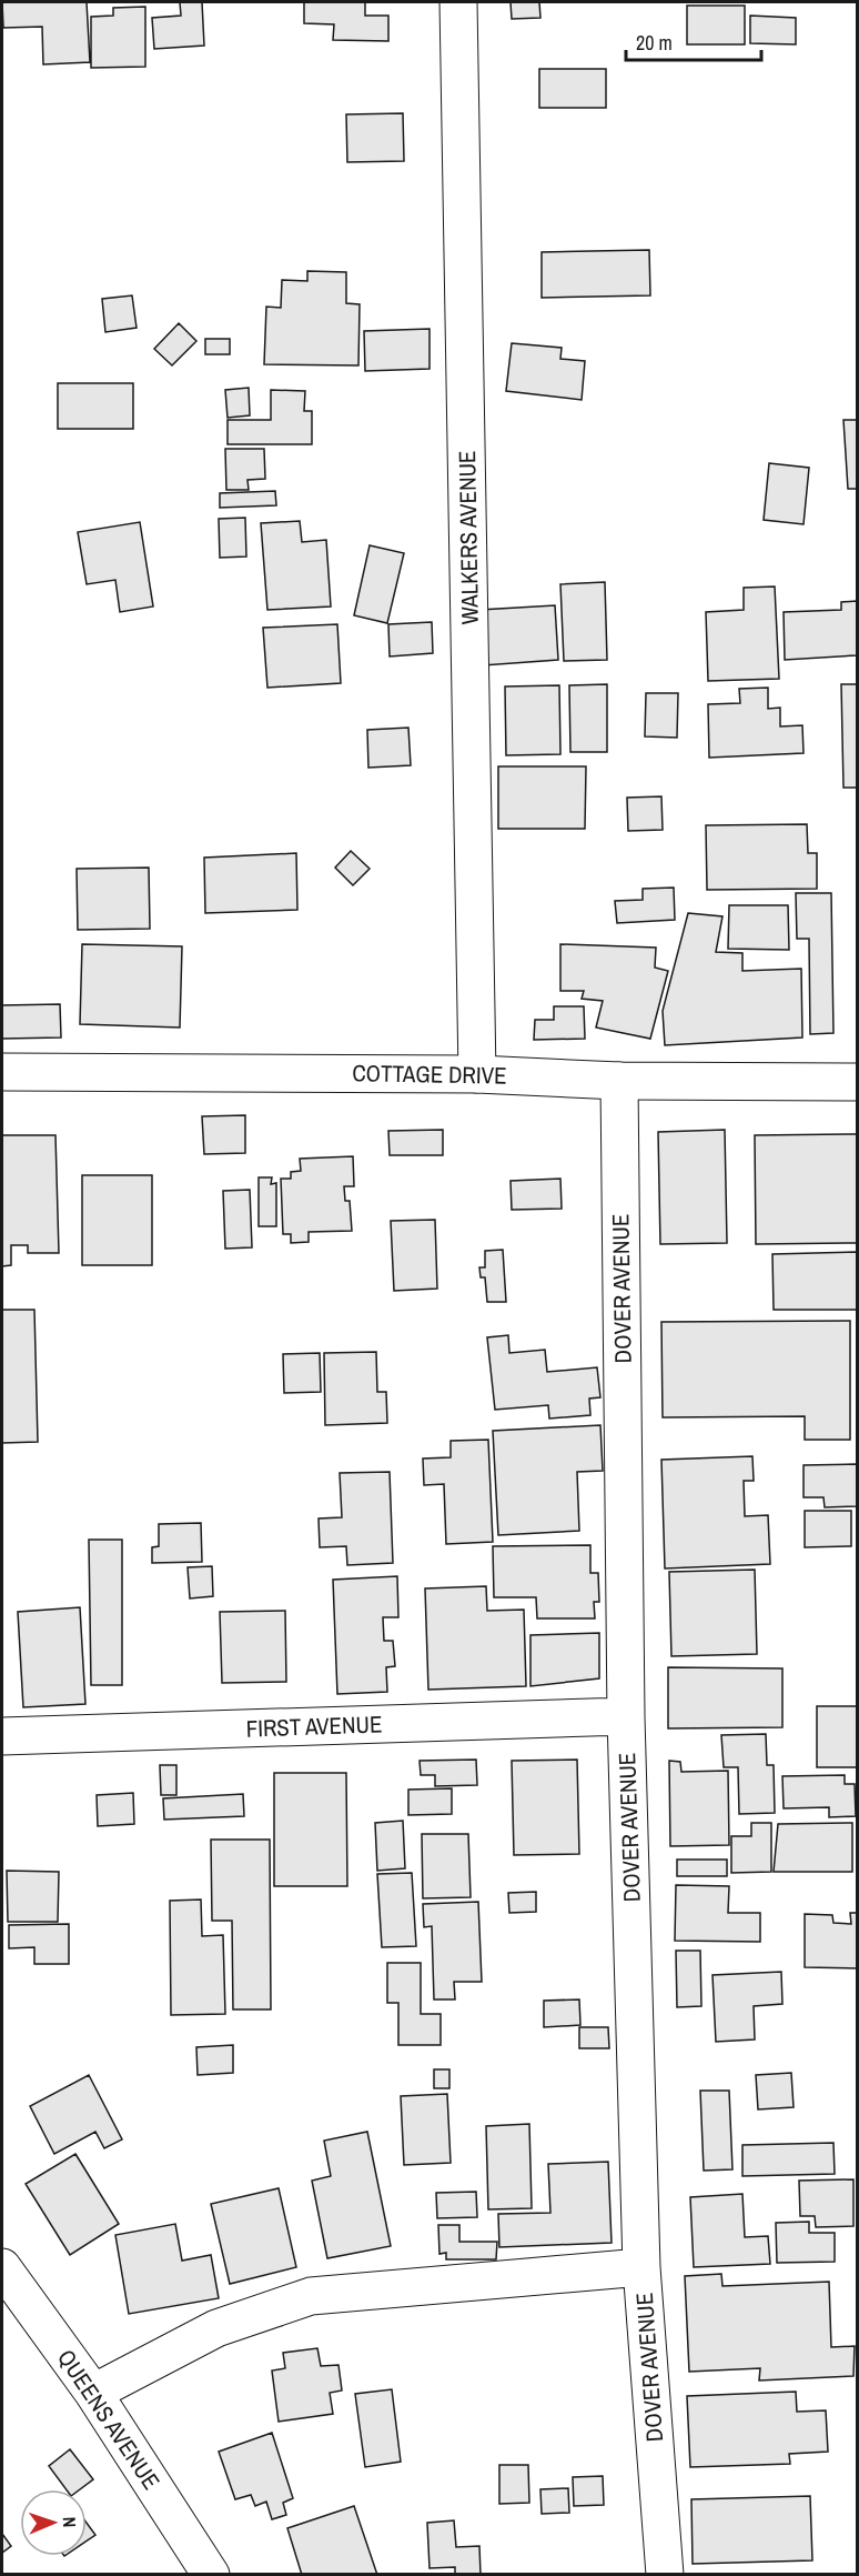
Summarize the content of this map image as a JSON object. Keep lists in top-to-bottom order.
{
  "streets": {
    "street": [
      "WALKERS AVENUE",
      "COTTAGE DRIVE",
      "DOVER AVENUE",
      "FIRST AVENUE",
      "QUEENS AVENUE"
    ]
  },
  "crossings": [
    ["WALKERS AVENUE", "COTTAGE DRIVE"],
    ["COTTAGE DRIVE", "DOVER AVENUE"],
    ["DOVER AVENUE", "FIRST AVENUE"]
  ],
  "scale_bar": "20 m",
  "north": "right"
}
